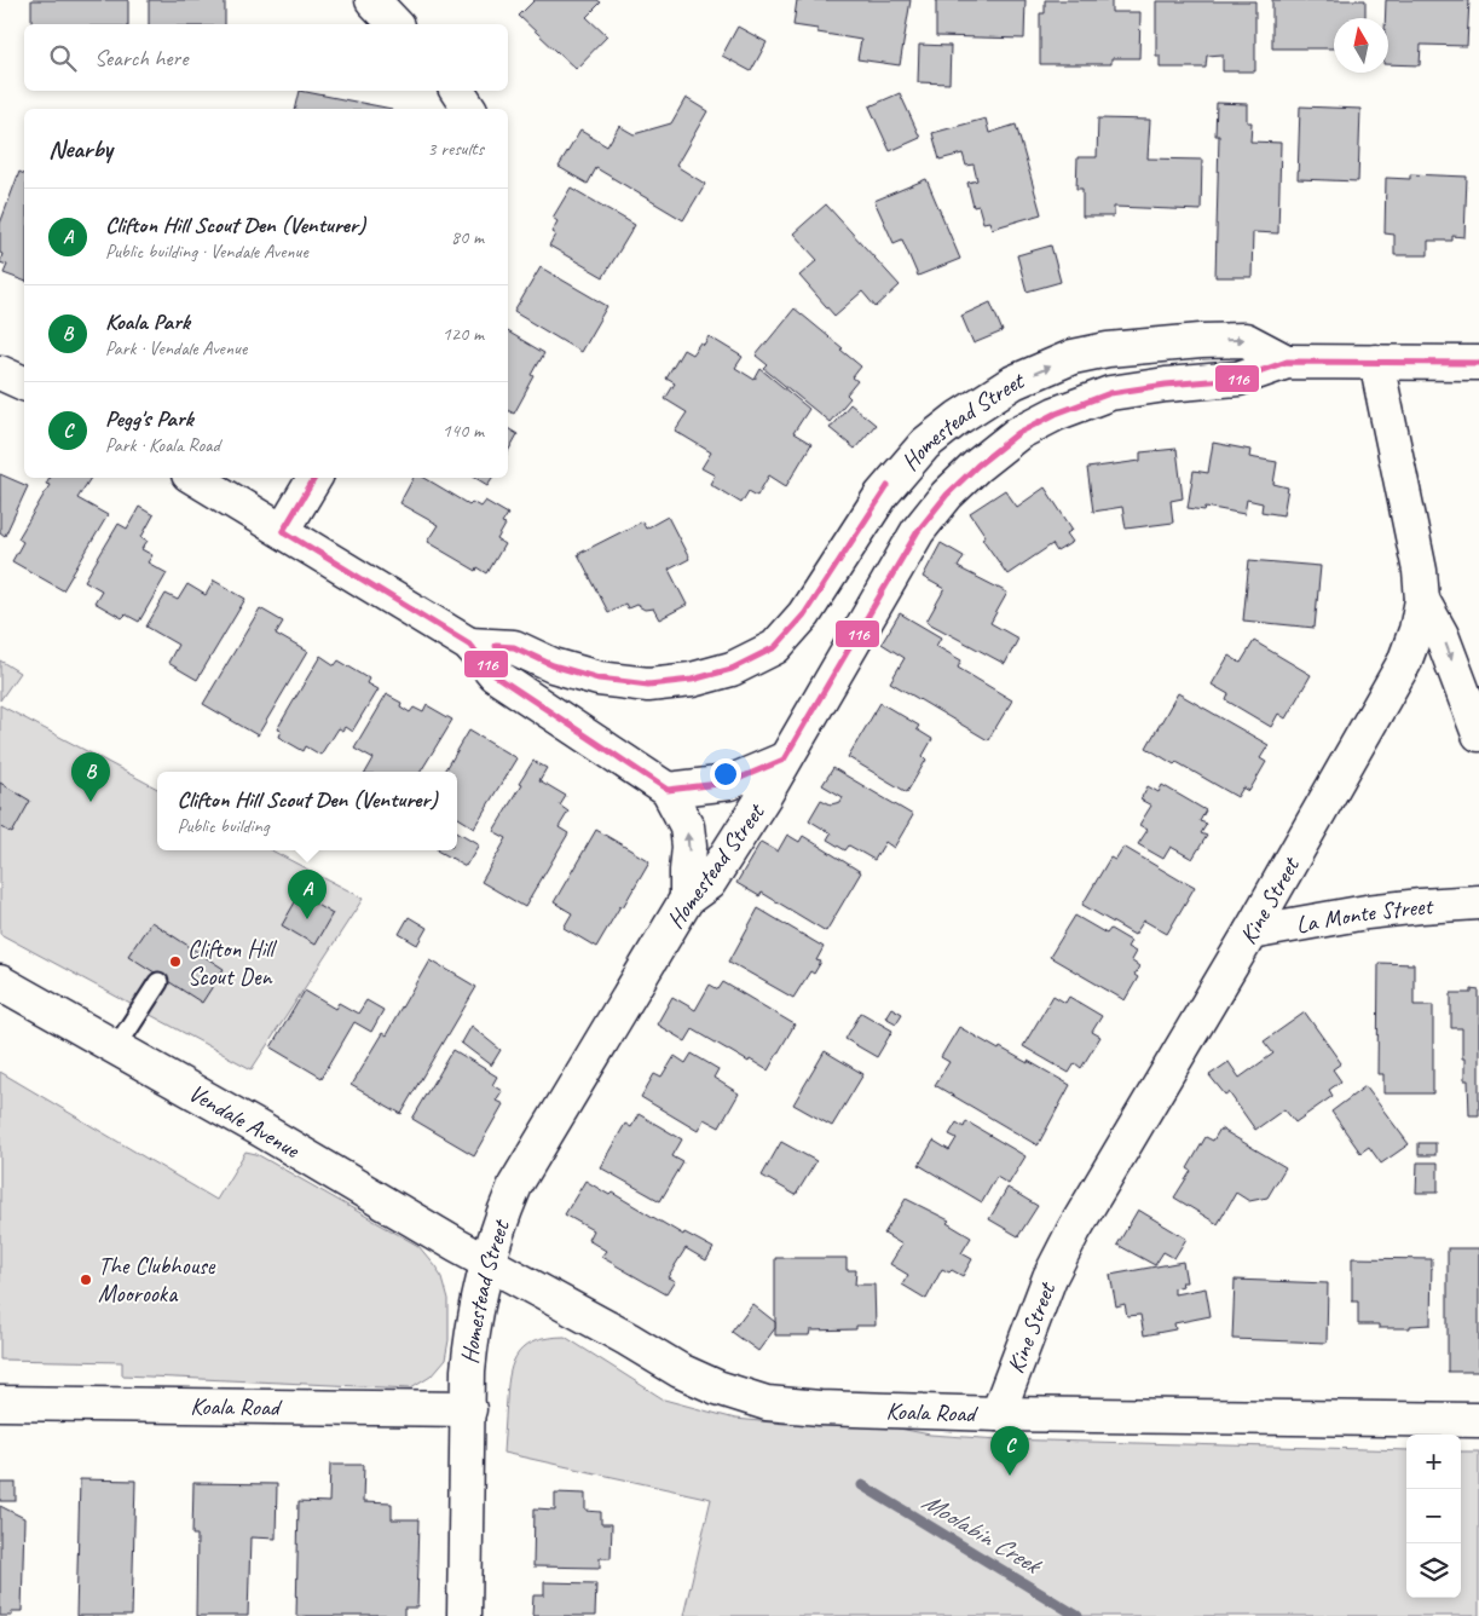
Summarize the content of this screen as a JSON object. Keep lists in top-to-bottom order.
{
  "streets": {
    "street": [
      "Homestead Street",
      "Kine Street",
      "La Monte Street",
      "Vendale Avenue",
      "Koala Road"
    ]
  },
  "crossings": [
    ["Homestead Street", "Kine Street"],
    ["Homestead Street", "Vendale Avenue"],
    ["Homestead Street", "Koala Road"],
    ["Kine Street", "La Monte Street"],
    ["Kine Street", "Koala Road"],
    ["Vendale Avenue", "Koala Road"]
  ],
  "water": ["Moolabin Creek"],
  "places": ["Clifton Hill Scout Den", "The Clubhouse Moorooka"],
  "lines": ["transit line 116"],
  "north": "top",
  "page": {
    "search": "Search here",
    "heading": ["Nearby", "3 results"],
    "list": [
      {
        "mark": "A",
        "name": "Clifton Hill Scout Den (Venturer)",
        "note": "Public building · Vendale Avenue",
        "value": "80 m"
      },
      {
        "mark": "B",
        "name": "Koala Park",
        "note": "Park · Vendale Avenue",
        "value": "120 m"
      },
      {
        "mark": "C",
        "name": "Pegg's Park",
        "note": "Park · Koala Road",
        "value": "140 m"
      }
    ],
    "pins": ["B", "A", "C"],
    "popup": ["Clifton Hill Scout Den (Venturer)", "Public building"],
    "map_buttons": ["+", "−"]
  }
}
